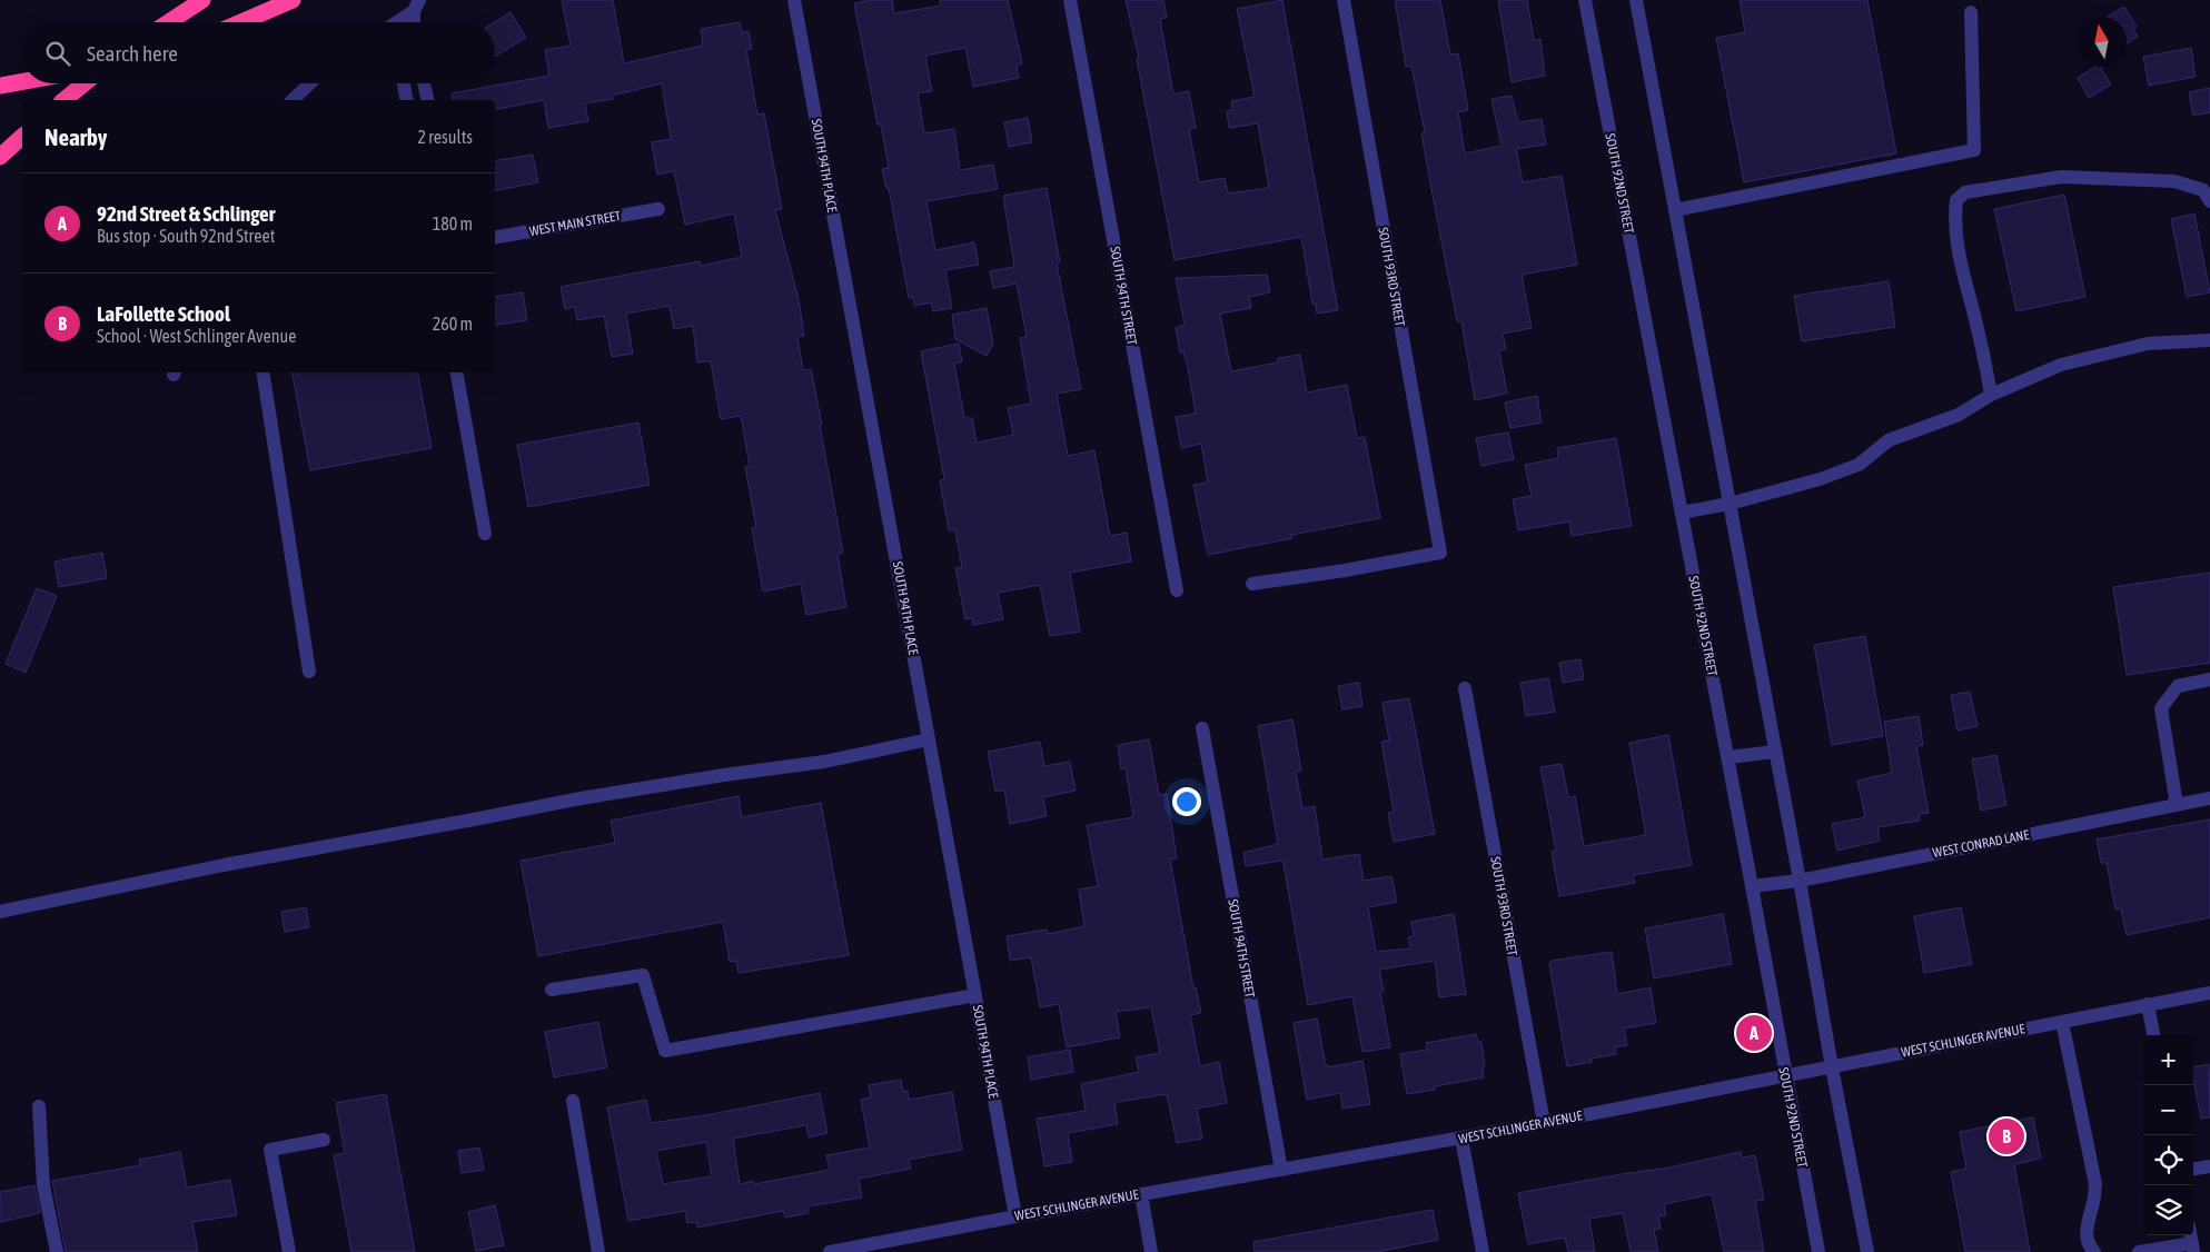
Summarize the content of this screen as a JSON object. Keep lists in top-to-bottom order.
{
  "streets": {
    "street": [
      "SOUTH 94TH PLACE",
      "SOUTH 92ND STREET",
      "WEST MAIN STREET",
      "SOUTH 93RD STREET",
      "SOUTH 94TH STREET",
      "WEST CONRAD LANE",
      "WEST SCHLINGER AVENUE"
    ]
  },
  "crossings": [
    ["SOUTH 94TH PLACE", "WEST SCHLINGER AVENUE"],
    ["SOUTH 92ND STREET", "WEST CONRAD LANE"],
    ["SOUTH 92ND STREET", "WEST SCHLINGER AVENUE"],
    ["SOUTH 93RD STREET", "WEST SCHLINGER AVENUE"],
    ["SOUTH 94TH STREET", "WEST SCHLINGER AVENUE"]
  ],
  "north": "top",
  "page": {
    "search": "Search here",
    "heading": ["Nearby", "2 results"],
    "list": [
      {
        "mark": "A",
        "name": "92nd Street & Schlinger",
        "note": "Bus stop · South 92nd Street",
        "value": "180 m"
      },
      {
        "mark": "B",
        "name": "LaFollette School",
        "note": "School · West Schlinger Avenue",
        "value": "260 m"
      }
    ],
    "pins": ["A", "B"],
    "map_buttons": ["+", "−"]
  }
}
